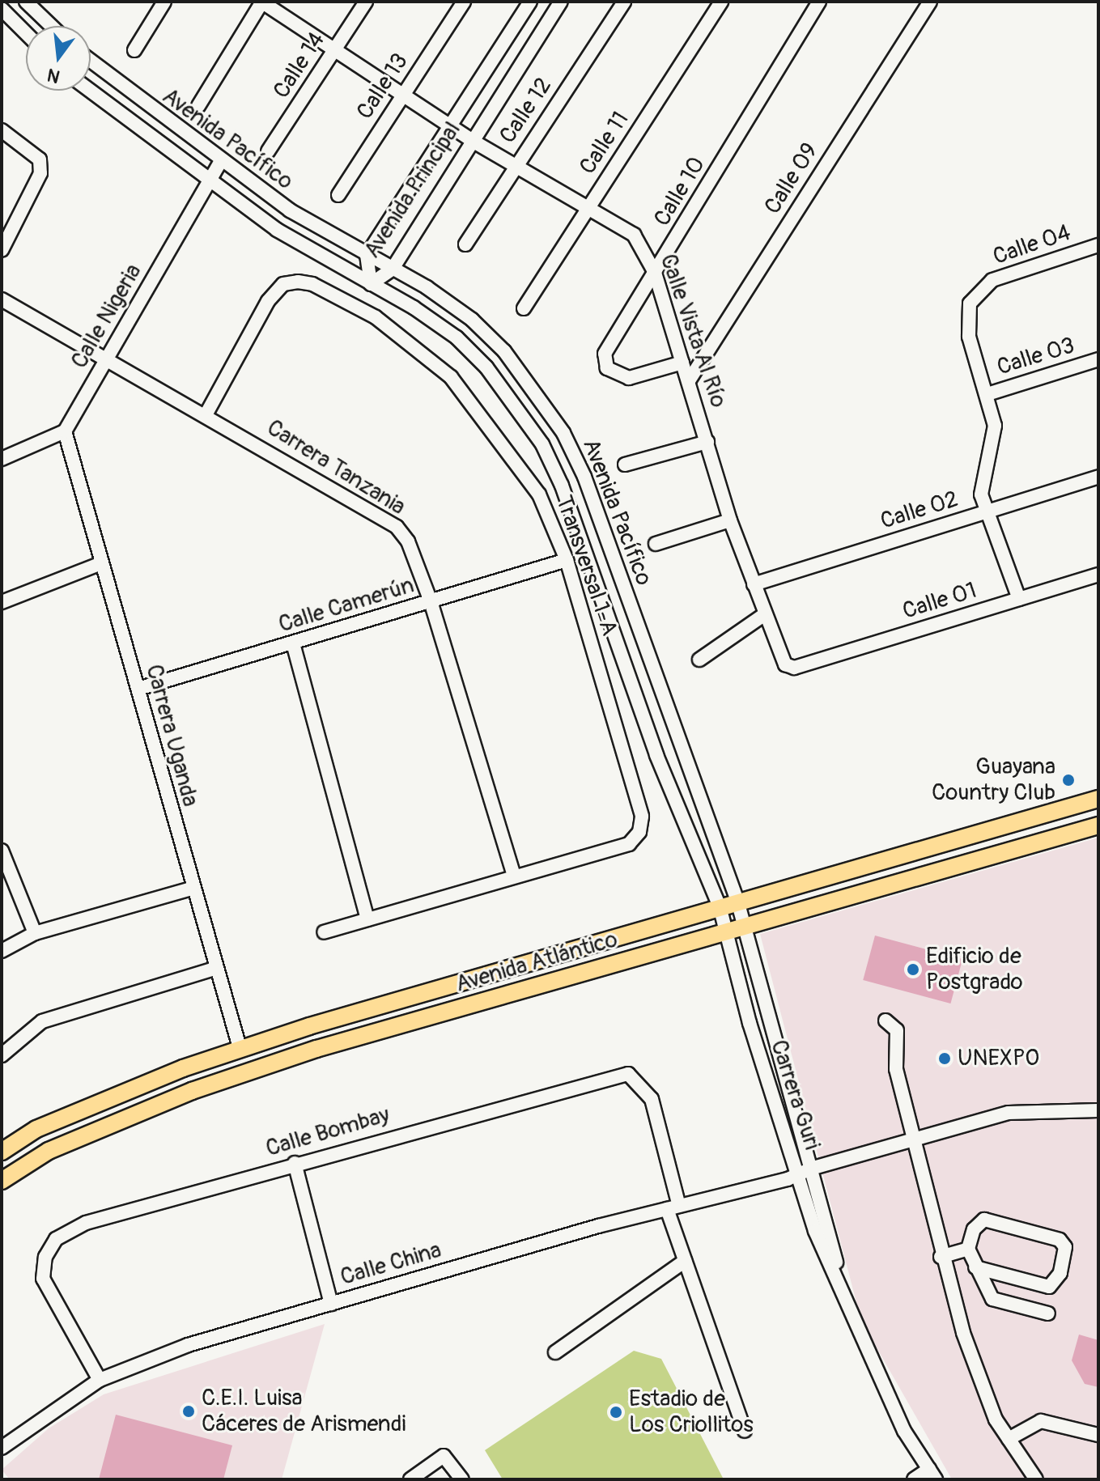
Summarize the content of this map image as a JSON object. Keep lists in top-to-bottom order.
{
  "streets": {
    "main road": ["Avenida Atlántico"],
    "street": [
      "Calle 14",
      "Calle 13",
      "Calle 12",
      "Avenida Pacífico",
      "Calle 11",
      "Calle 09",
      "Avenida Principal",
      "Calle 10",
      "Calle 04",
      "Calle Nigeria",
      "Calle Vista Al Río",
      "Calle 03",
      "Carrera Tanzania",
      "Calle 02",
      "Transversal 1-A",
      "Calle 01",
      "Calle Camerún",
      "Carrera Uganda",
      "Carrera Guri",
      "Calle Bombay",
      "Calle China"
    ]
  },
  "crossings": [
    ["Calle 14", "Calle Vista Al Río"],
    ["Calle 13", "Calle Vista Al Río"],
    ["Calle 12", "Calle Vista Al Río"],
    ["Avenida Pacífico", "Avenida Principal"],
    ["Avenida Pacífico", "Calle Nigeria"],
    ["Avenida Pacífico", "Avenida Atlántico"],
    ["Avenida Pacífico", "Carrera Guri"],
    ["Calle 11", "Calle Vista Al Río"],
    ["Calle 09", "Calle Vista Al Río"],
    ["Avenida Principal", "Calle Vista Al Río"],
    ["Calle 10", "Calle Vista Al Río"],
    ["Calle 04", "Calle 03"],
    ["Calle Nigeria", "Carrera Tanzania"],
    ["Calle Nigeria", "Carrera Uganda"],
    ["Calle Vista Al Río", "Calle 02"],
    ["Calle Vista Al Río", "Calle 01"],
    ["Carrera Tanzania", "Transversal 1-A"],
    ["Carrera Tanzania", "Calle Camerún"],
    ["Transversal 1-A", "Calle Camerún"],
    ["Calle Camerún", "Carrera Uganda"],
    ["Carrera Uganda", "Avenida Atlántico"],
    ["Avenida Atlántico", "Carrera Guri"],
    ["Carrera Guri", "Calle China"],
    ["Calle Bombay", "Calle China"]
  ],
  "places": [
    "Guayana Country Club",
    "Edificio de Postgrado",
    "UNEXPO",
    "C.E.I. Luisa Cáceres de Arismendi",
    "Estadio de Los Criollitos"
  ],
  "north": "bottom"
}
